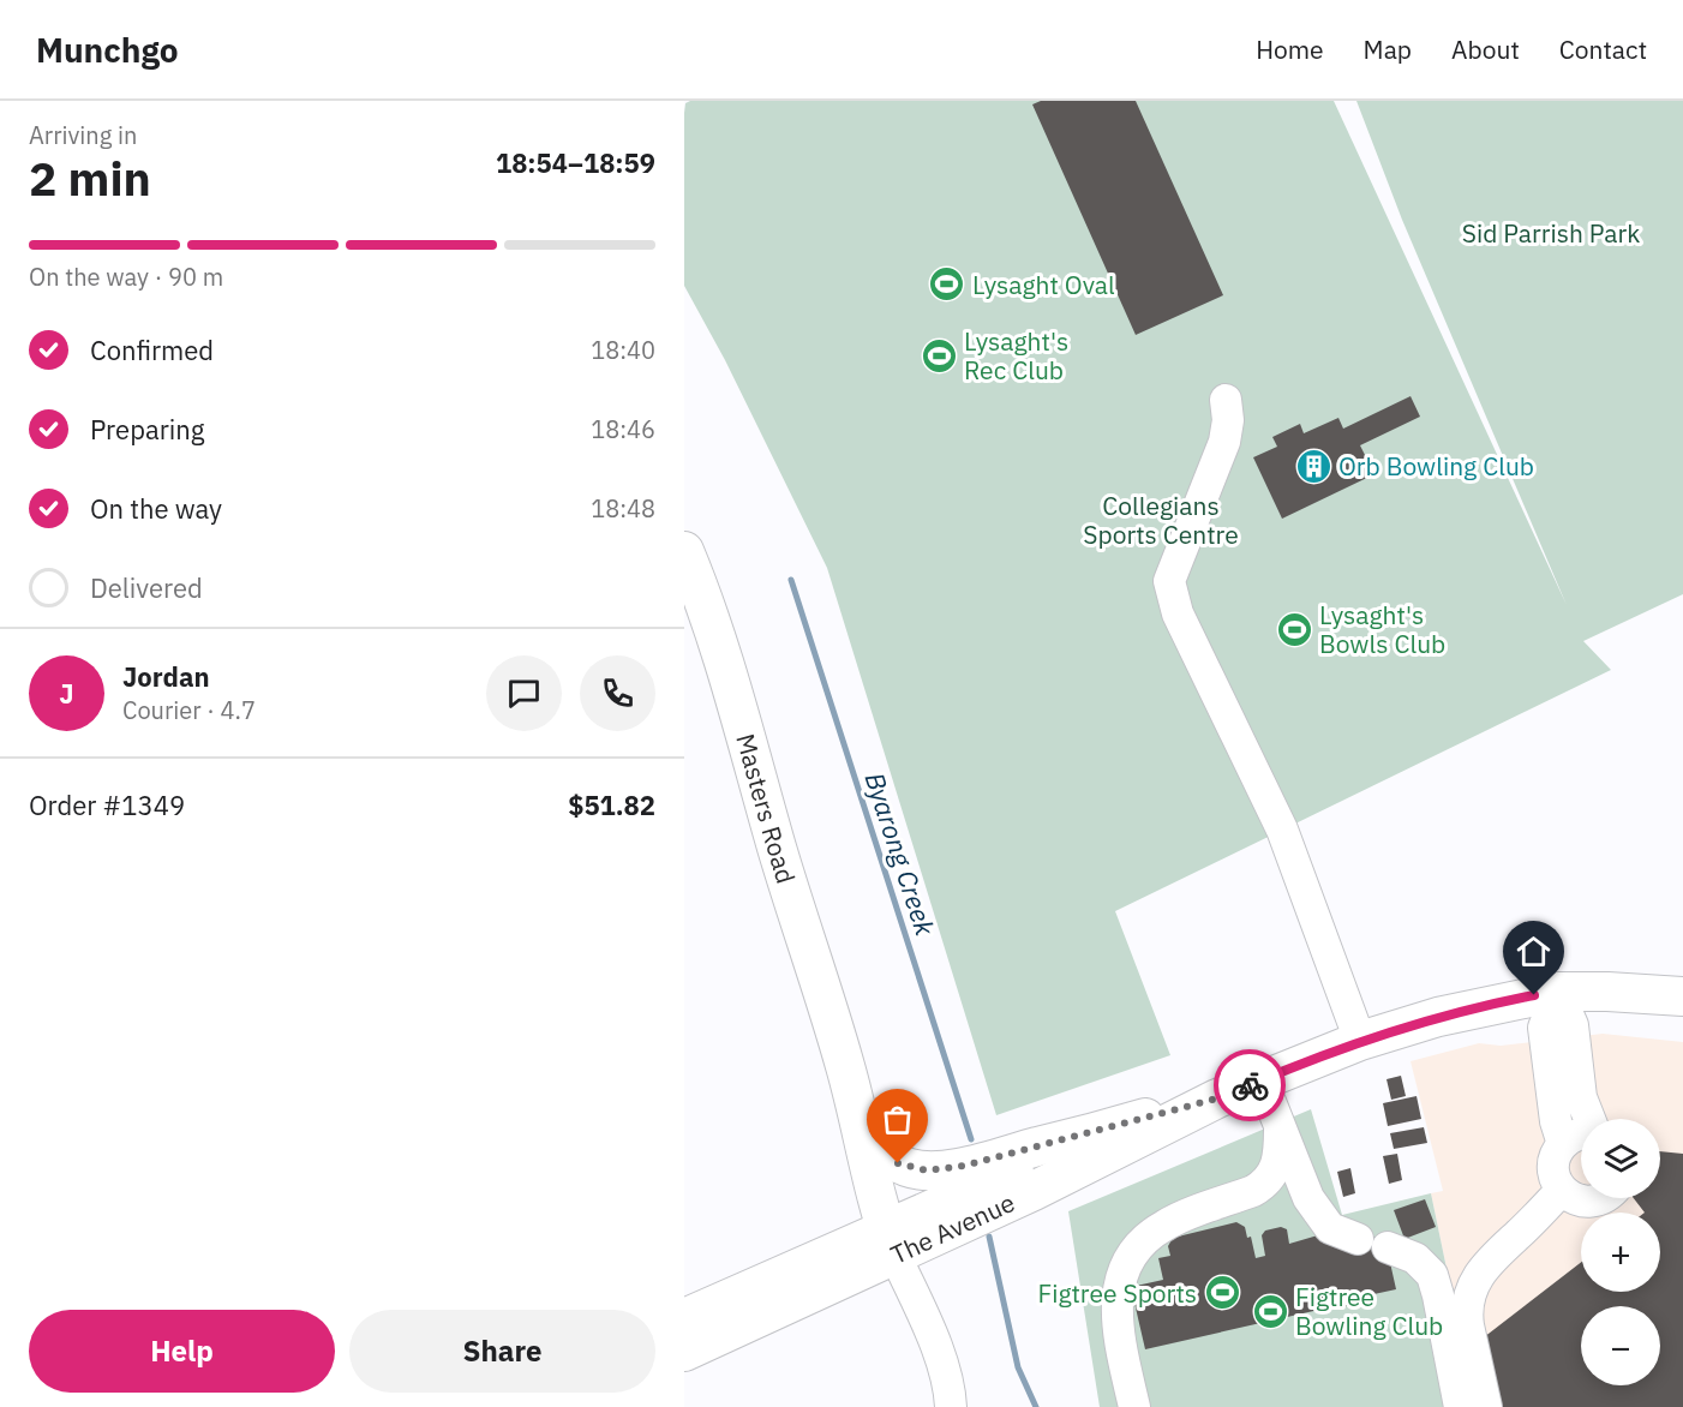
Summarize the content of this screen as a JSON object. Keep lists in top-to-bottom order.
{
  "streets": {
    "main road": ["Masters Road", "The Avenue"]
  },
  "crossings": [
    ["Masters Road", "The Avenue"]
  ],
  "water": ["Byarong Creek"],
  "parks": ["Sid Parrish Park", "Collegians Sports Centre"],
  "places": {
    "sports": [
      "Lysaght Oval",
      "Lysaght's Rec Club",
      "Lysaght's Bowls Club",
      "Figtree Sports",
      "Figtree Bowling Club"
    ],
    "building": ["Orb Bowling Club"]
  },
  "page": {
    "header": "Munchgo",
    "nav": [
      "Home",
      "Map",
      "About",
      "Contact"
    ],
    "heading": ["2 min", "Arriving in", "18:54–18:59"],
    "panel": [
      "Jordan",
      "Courier · 4.7",
      "Order #1349",
      "$51.82"
    ],
    "bar": "On the way · 90 m",
    "list": [
      ["Confirmed", "18:40"],
      ["Preparing", "18:46"],
      ["On the way", "18:48"],
      "Delivered"
    ],
    "round": "J",
    "map_buttons": ["+", "−"],
    "buttons": ["Help", "Share"]
  }
}
